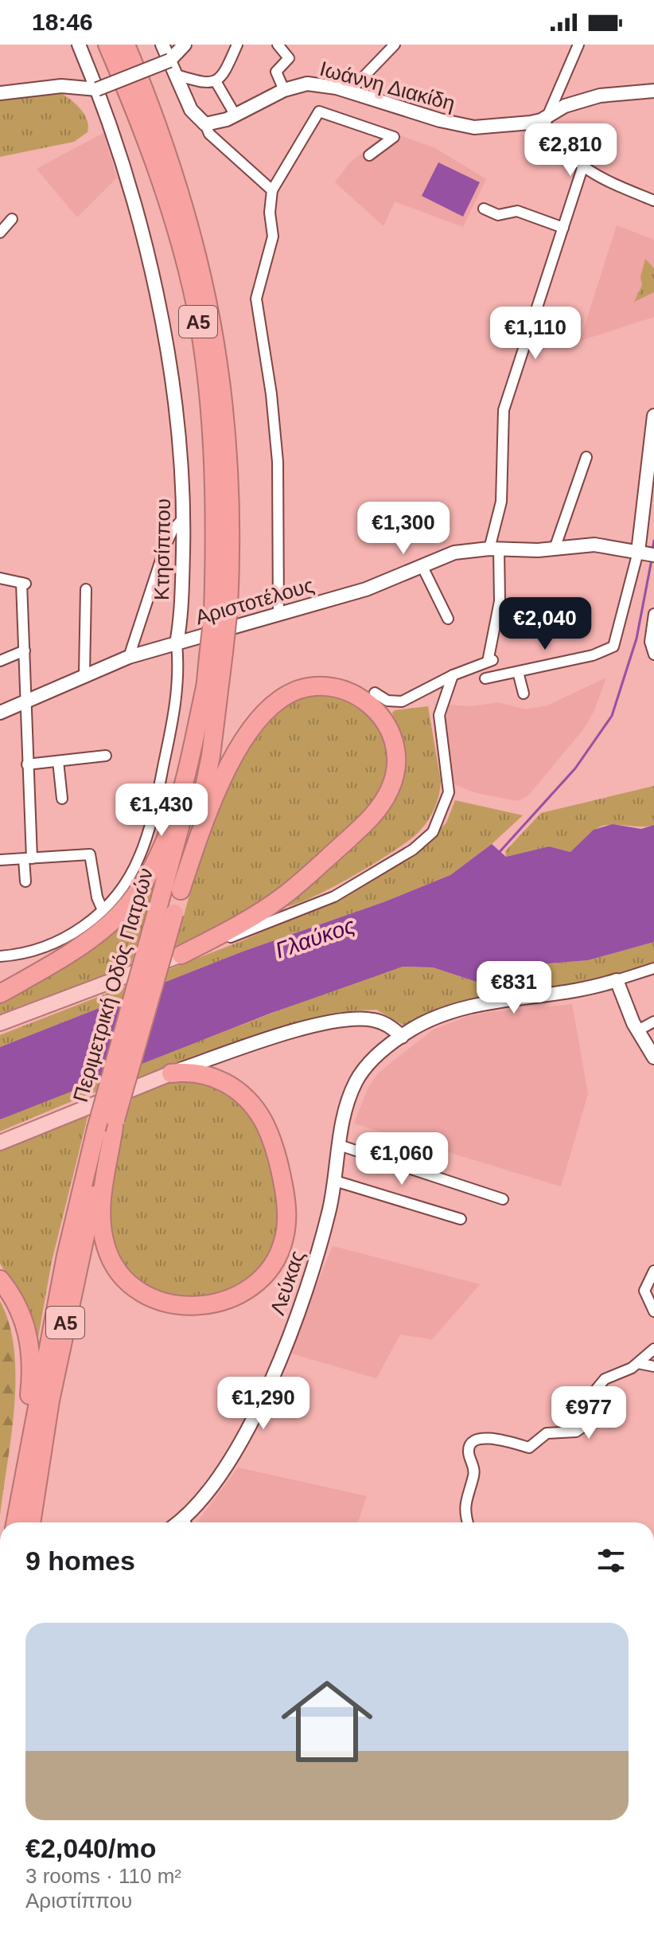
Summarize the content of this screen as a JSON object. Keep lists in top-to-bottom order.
{
  "streets": {
    "highway": ["Α5", "Περιμετρική Οδός Πατρών"],
    "street": [
      "Ιωάννη Διακίδη",
      "Κτησίππου",
      "Αριστοτέλους",
      "Λεύκας"
    ]
  },
  "crossings": [
    ["Κτησίππου", "Αριστοτέλους"]
  ],
  "water": ["Γλαύκος"],
  "page": {
    "status": "18:46",
    "price": [
      "€2,810",
      "€1,110",
      "€1,300",
      "€2,040",
      "€1,430",
      "€831",
      "€1,060",
      "€1,290",
      "€977"
    ],
    "heading": "9 homes",
    "list": [
      {
        "name": "€2,040/mo",
        "note": "3 rooms · 110 m² · Αριστίππου"
      }
    ]
  }
}
